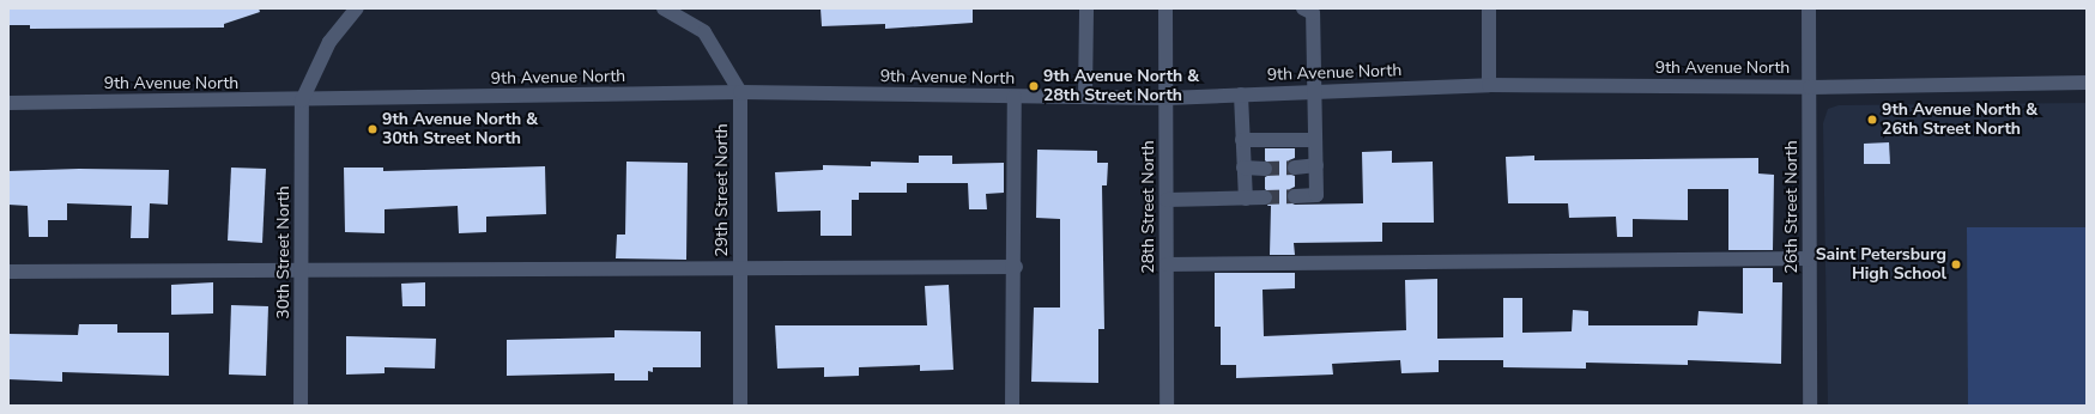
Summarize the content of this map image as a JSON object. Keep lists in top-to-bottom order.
{
  "streets": {
    "street": [
      "9th Avenue North",
      "29th Street North",
      "28th Street North",
      "26th Street North",
      "30th Street North"
    ]
  },
  "crossings": [
    ["9th Avenue North", "29th Street North"],
    ["9th Avenue North", "28th Street North"],
    ["9th Avenue North", "26th Street North"],
    ["9th Avenue North", "30th Street North"]
  ],
  "places": [
    "9th Avenue North & 28th Street North",
    "9th Avenue North & 26th Street North",
    "9th Avenue North & 30th Street North",
    "Saint Petersburg High School"
  ]
}
